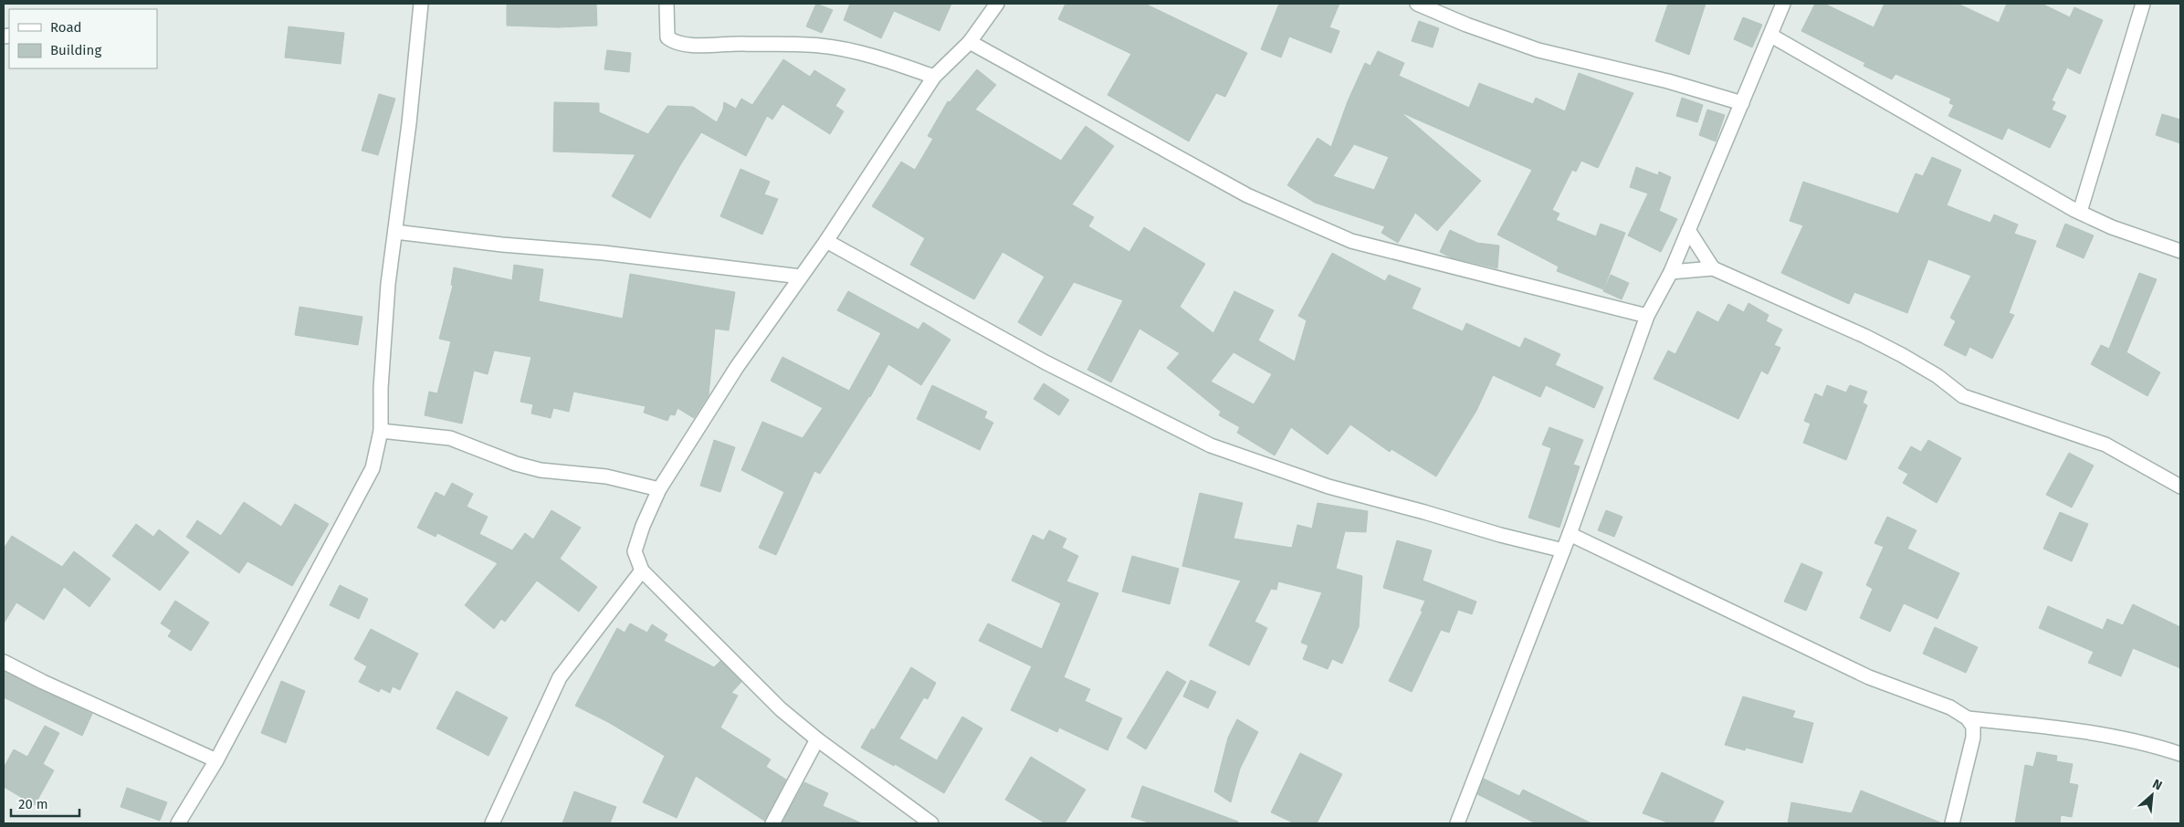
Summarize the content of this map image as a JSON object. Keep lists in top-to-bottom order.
{
  "legend": ["Road", "Building"],
  "scale_bar": "20 m",
  "north": "top right"
}
